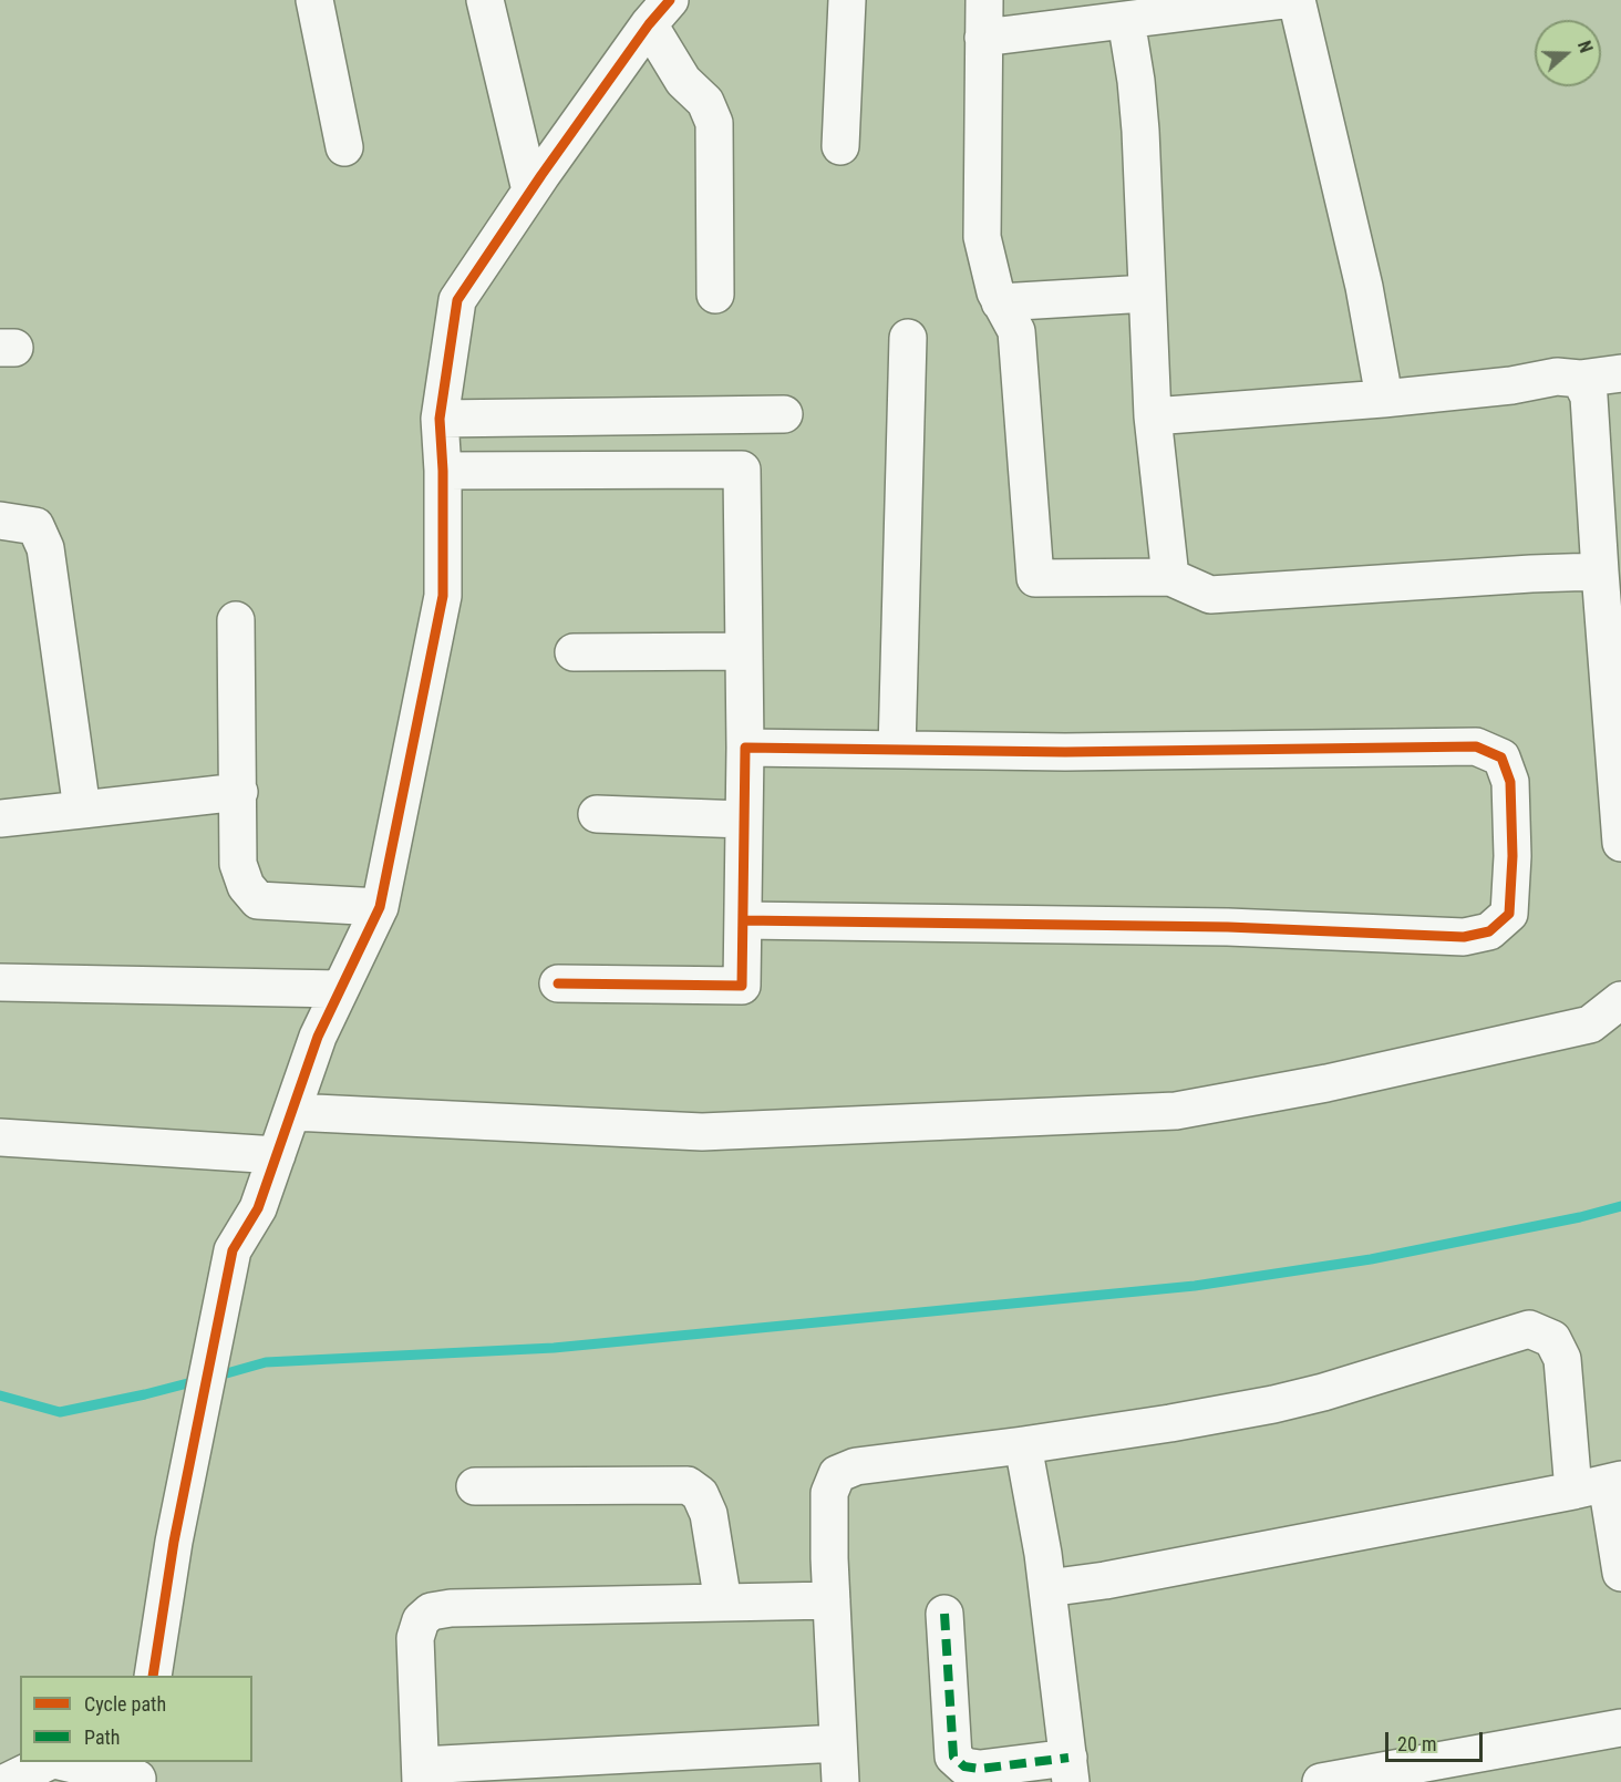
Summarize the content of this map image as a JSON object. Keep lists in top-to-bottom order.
{
  "legend": ["Cycle path", "Path"],
  "scale_bar": "20 m",
  "north": "right"
}
